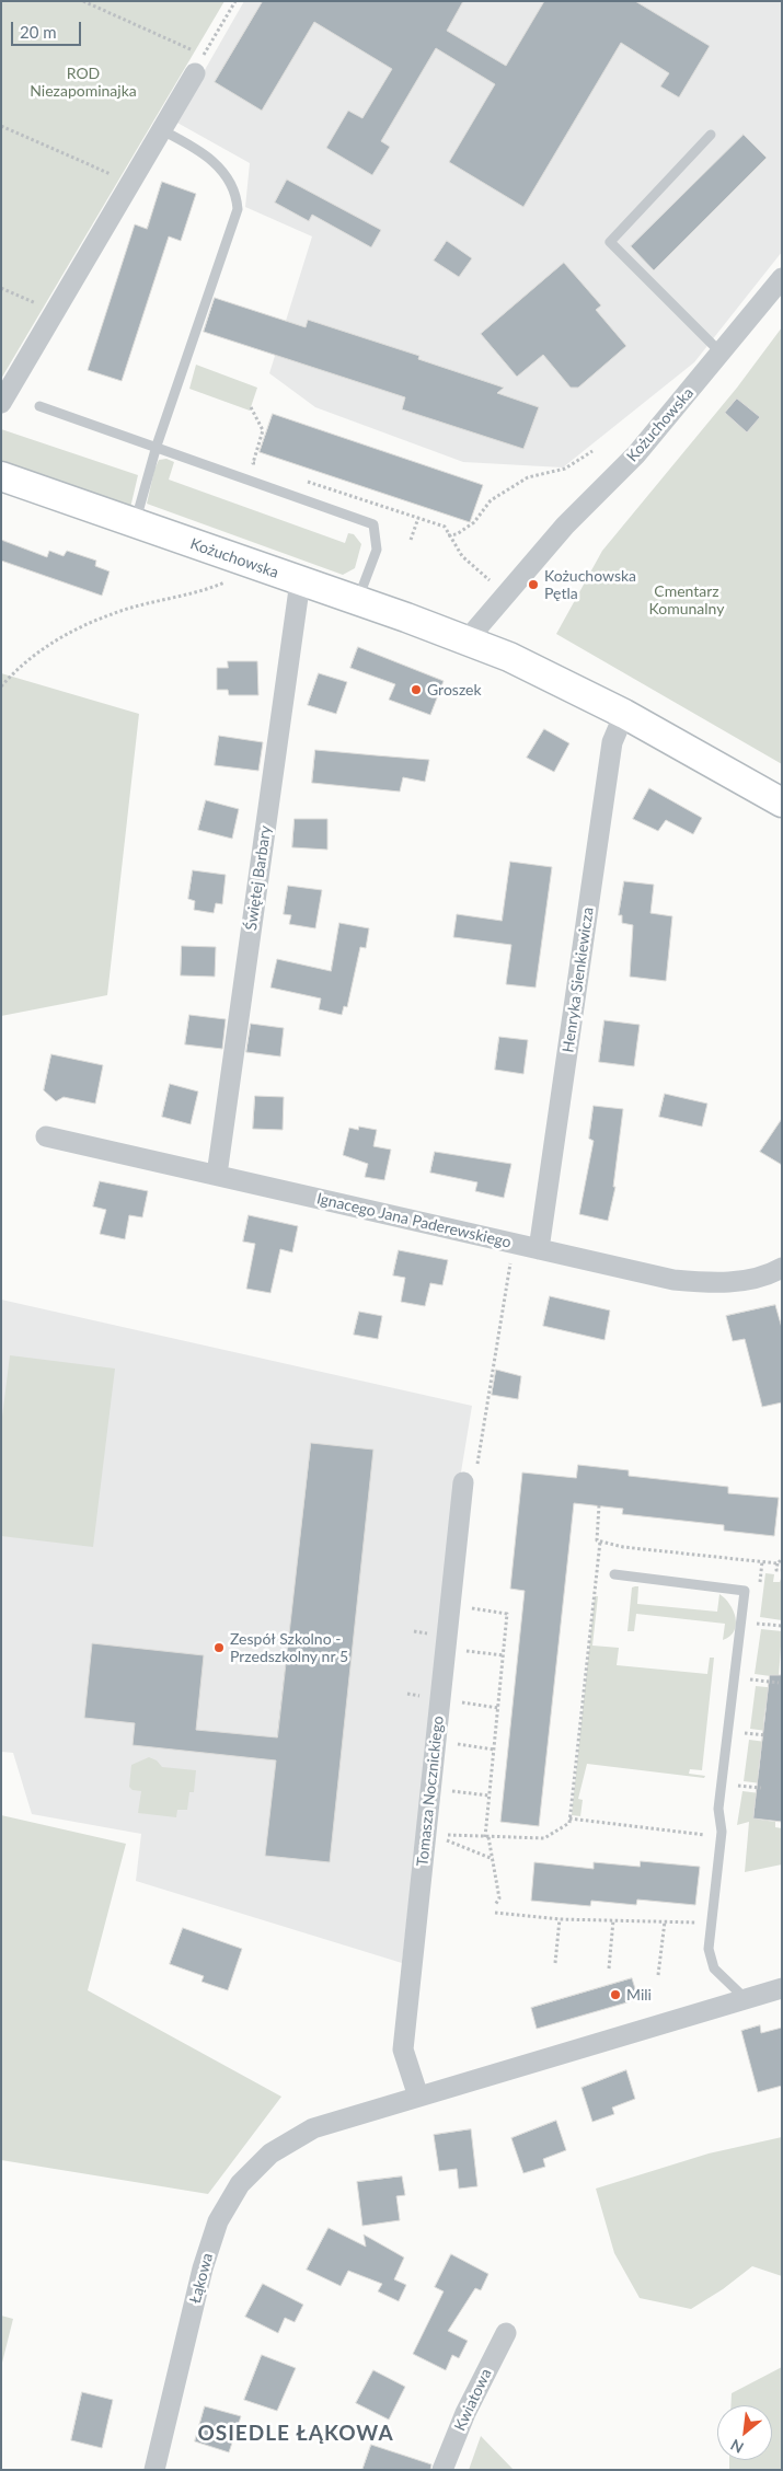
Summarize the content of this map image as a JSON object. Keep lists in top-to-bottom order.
{
  "streets": {
    "main road": ["Kożuchowska"],
    "street": [
      "Świętej Barbary",
      "Henryka Sienkiewicza",
      "Ignacego Jana Paderewskiego",
      "Tomasza Nocznickiego",
      "Łąkowa",
      "Kwiatowa"
    ]
  },
  "crossings": [
    ["Kożuchowska", "Świętej Barbary"],
    ["Kożuchowska", "Henryka Sienkiewicza"],
    ["Świętej Barbary", "Ignacego Jana Paderewskiego"],
    ["Henryka Sienkiewicza", "Ignacego Jana Paderewskiego"],
    ["Tomasza Nocznickiego", "Łąkowa"]
  ],
  "districts": ["OSIEDLE ŁĄKOWA"],
  "parks": ["ROD Niezapominajka", "Cmentarz Komunalny"],
  "places": [
    "Kożuchowska Pętla",
    "Groszek",
    "Zespół Szkolno - Przedszkolny nr 5",
    "Mili"
  ],
  "scale_bar": "20 m",
  "north": "bottom left"
}
